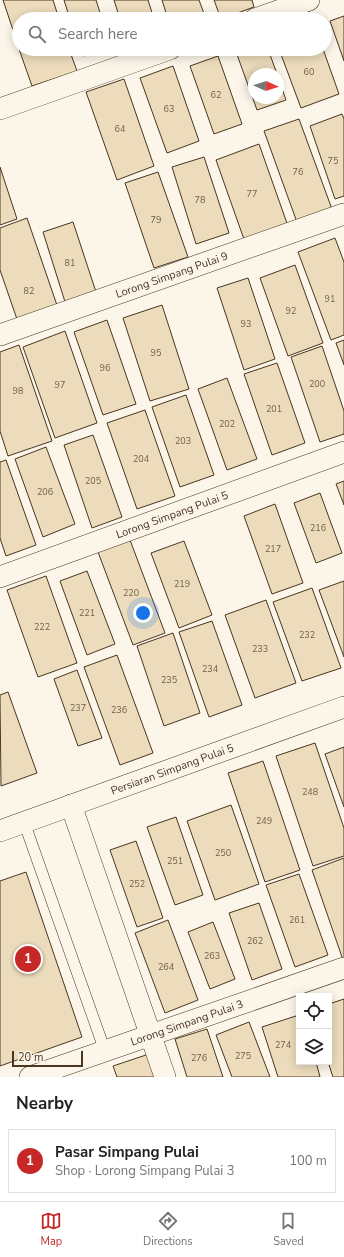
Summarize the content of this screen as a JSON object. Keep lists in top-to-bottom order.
{
  "streets": {
    "street": [
      "Lorong Simpang Pulai 9",
      "Lorong Simpang Pulai 5",
      "Persiaran Simpang Pulai 5",
      "Lorong Simpang Pulai 3"
    ]
  },
  "house_numbers": [
    "60",
    "62",
    "63",
    "64",
    "75",
    "76",
    "77",
    "78",
    "79",
    "81",
    "82",
    "91",
    "92",
    "93",
    "95",
    "96",
    "200",
    "97",
    "98",
    "201",
    "202",
    "203",
    "204",
    "205",
    "206",
    "216",
    "217",
    "219",
    "220",
    "221",
    "222",
    "232",
    "233",
    "234",
    "235",
    "237",
    "236",
    "248",
    "249",
    "250",
    "251",
    "252",
    "261",
    "262",
    "263",
    "264",
    "274",
    "275",
    "276"
  ],
  "scale_bar": "20 m",
  "north": "right",
  "page": {
    "search": "Search here",
    "pins": "1",
    "scale": "20 m",
    "heading": "Nearby",
    "list": [
      {
        "mark": "1",
        "name": "Pasar Simpang Pulai",
        "note": "Shop · Lorong Simpang Pulai 3",
        "value": "100 m"
      }
    ],
    "nav": ["Map", "Directions", "Saved"]
  }
}
